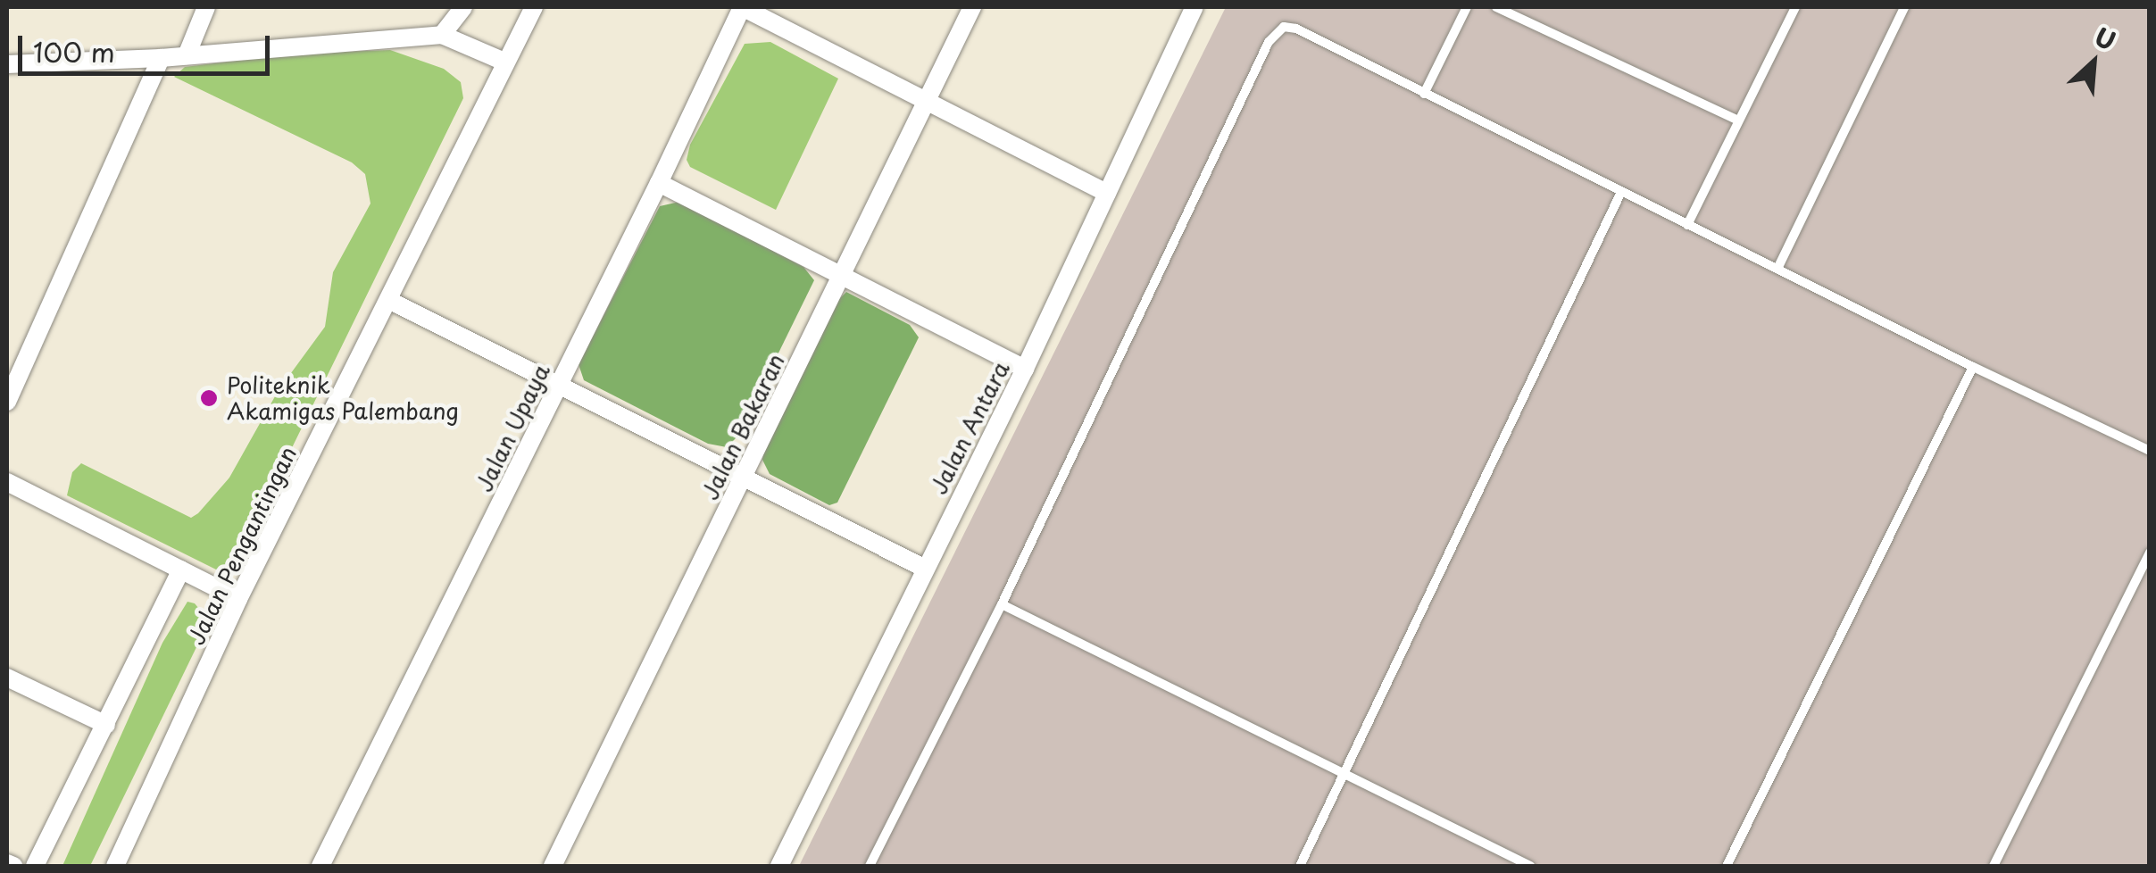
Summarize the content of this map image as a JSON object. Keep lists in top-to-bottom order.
{
  "streets": {
    "street": [
      "Jalan Bakaran",
      "Jalan Upaya",
      "Jalan Antara",
      "Jalan Pengantingan"
    ]
  },
  "places": ["Politeknik Akamigas Palembang"],
  "scale_bar": "100 m",
  "north": "top right"
}
